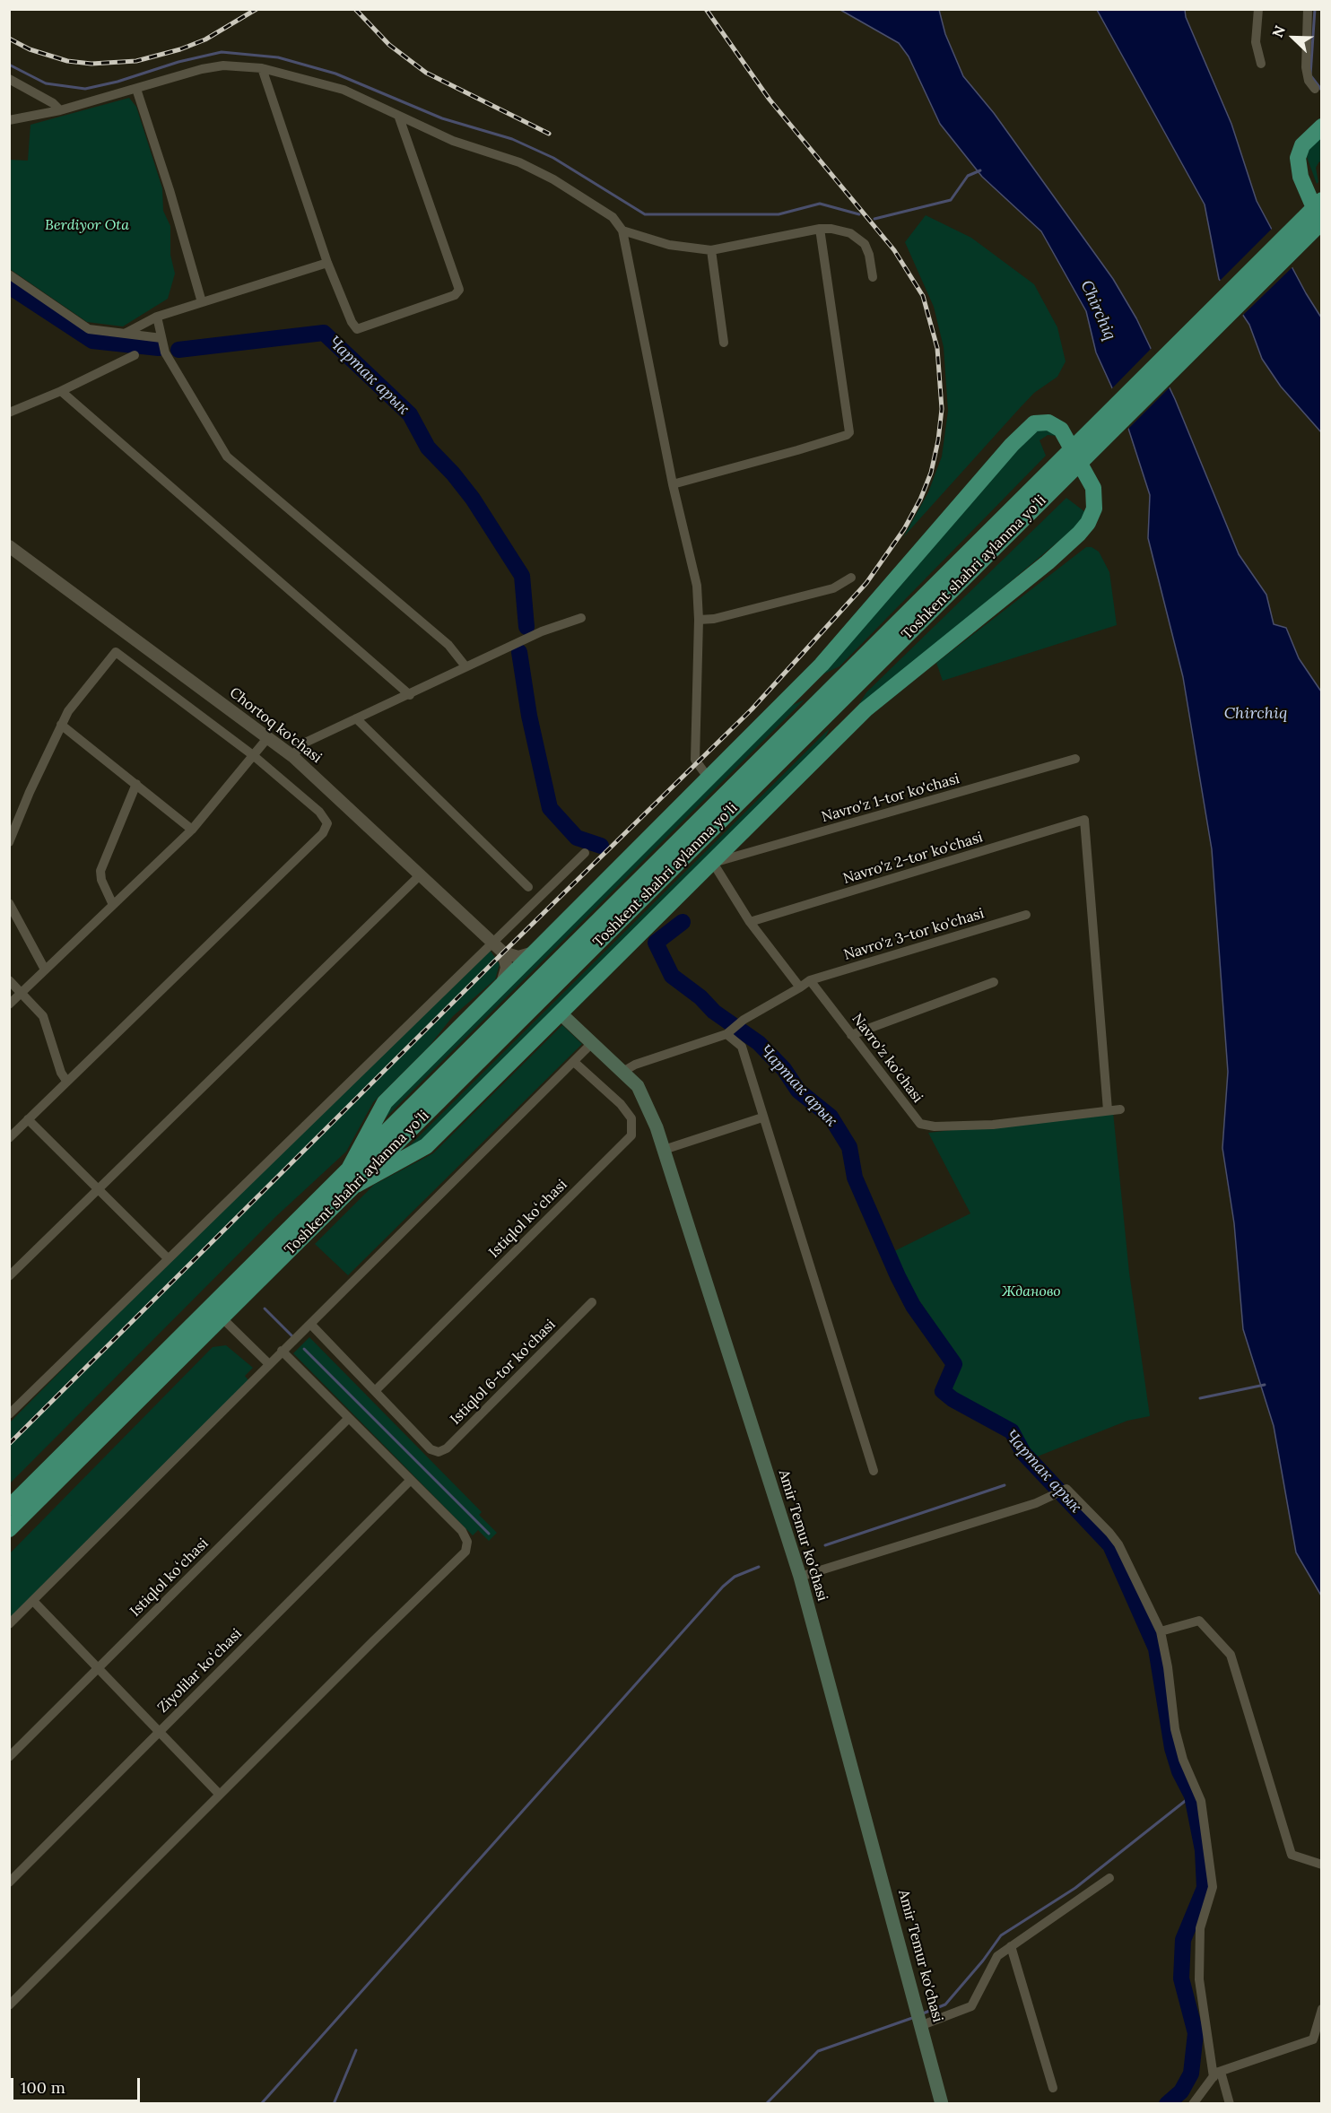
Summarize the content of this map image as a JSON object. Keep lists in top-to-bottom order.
{
  "streets": {
    "highway": ["Toshkent shahri aylanma yoʻli"],
    "main road": ["Amir Temur ko'chasi"],
    "street": [
      "Chortoq ko'chasi",
      "Navro'z 1-tor ko'chasi",
      "Navro'z 2-tor ko'chasi",
      "Navro'z 3-tor ko'chasi",
      "Navro'z ko'chasi",
      "Istiqlol koʻchasi",
      "Istiqlol 6-tor ko'chasi",
      "Ziyolilar koʻchasi"
    ]
  },
  "crossings": [
    ["Navro'z 2-tor ko'chasi", "Navro'z ko'chasi"],
    ["Navro'z 3-tor ko'chasi", "Navro'z ko'chasi"],
    ["Istiqlol koʻchasi", "Istiqlol 6-tor ko'chasi"]
  ],
  "water": ["Chirchiq", "Чартак арык"],
  "parks": ["Berdiyor Ota", "Жданово"],
  "scale_bar": "100 m",
  "north": "top left"
}
